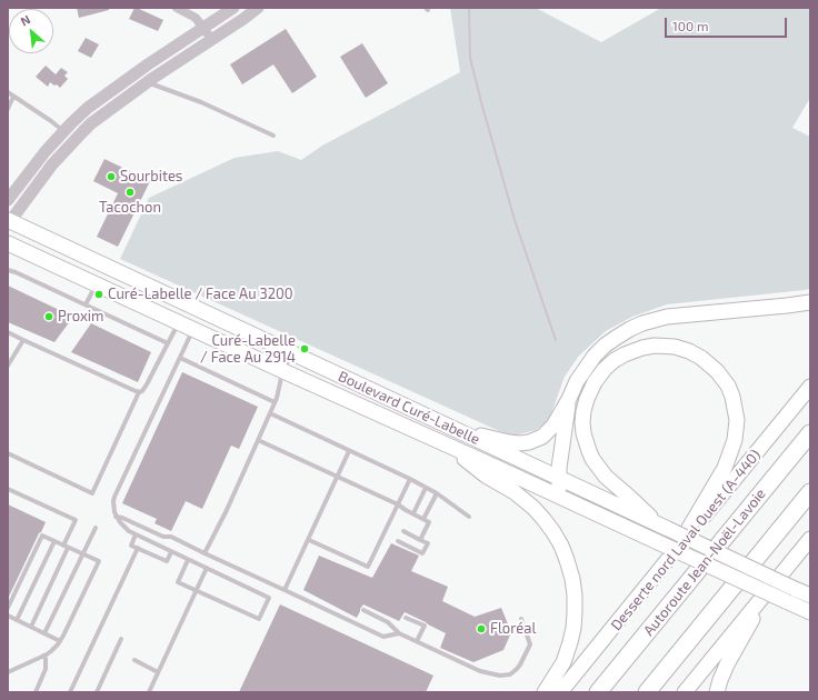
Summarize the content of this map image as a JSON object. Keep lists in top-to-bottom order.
{
  "streets": {
    "highway": ["Autoroute Jean-Noël-Lavoie"],
    "main road": ["Boulevard Curé-Labelle", "Desserte nord Laval Ouest (A-440)"]
  },
  "places": [
    "Sourbites",
    "Tacochon",
    "Curé-Labelle / Face Au 3200",
    "Proxim",
    "Curé-Labelle / Face Au 2914",
    "Floréal"
  ],
  "scale_bar": "100 m",
  "north": "top left"
}
